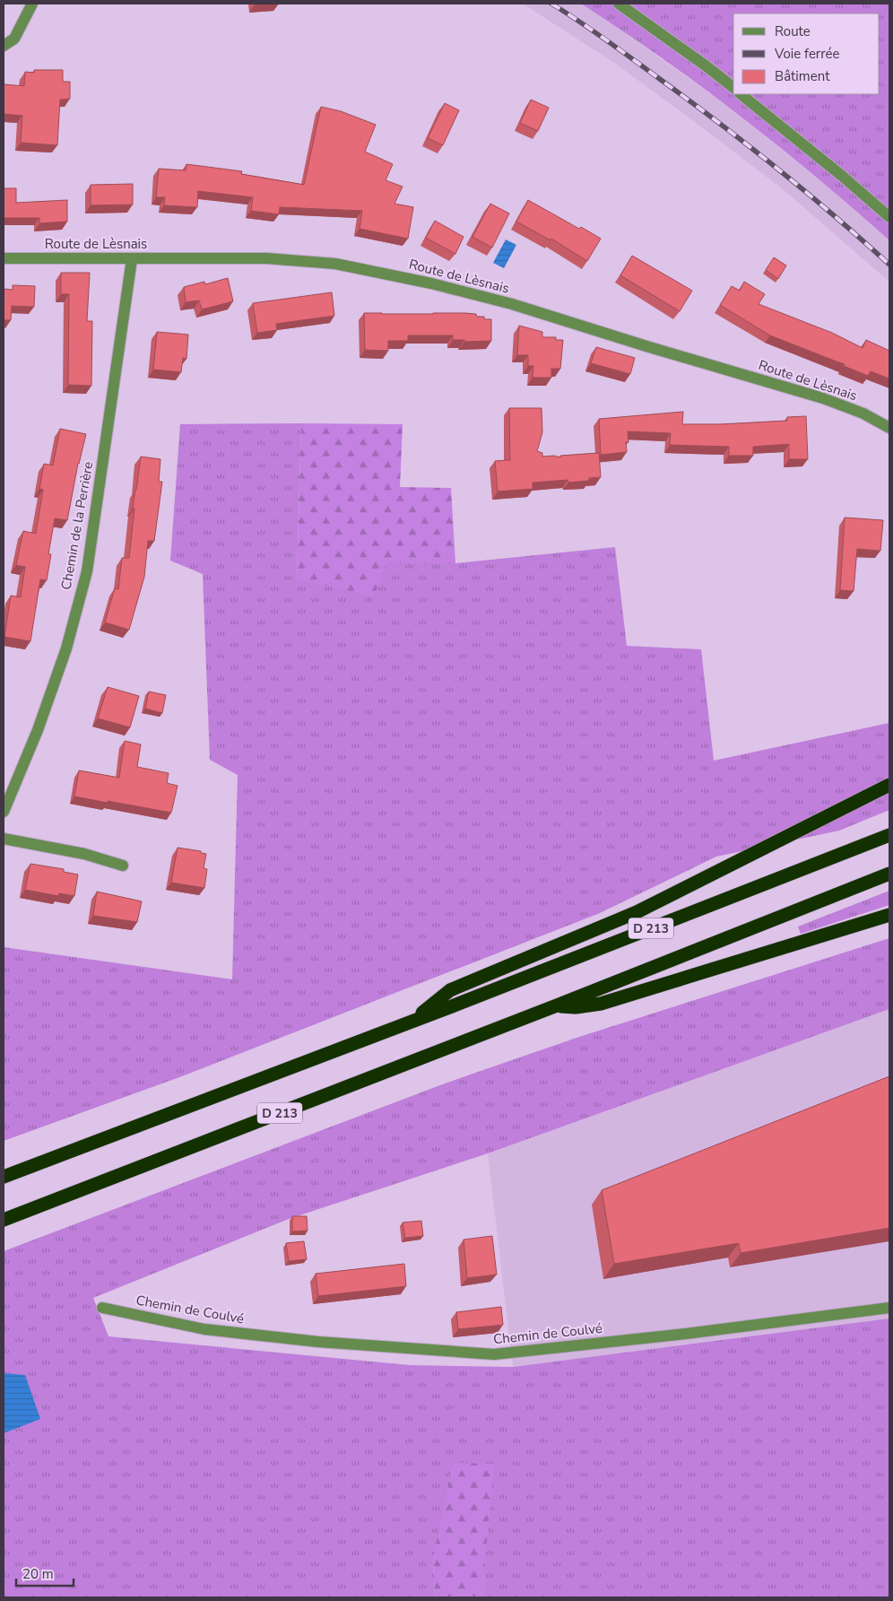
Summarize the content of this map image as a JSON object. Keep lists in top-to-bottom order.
{
  "streets": {
    "highway": ["D 213"],
    "street": ["Route de Lèsnais", "Chemin de la Perrière", "Chemin de Coulvé"]
  },
  "crossings": [
    ["Route de Lèsnais", "Chemin de la Perrière"]
  ],
  "legend": ["Route", "Voie ferrée", "Bâtiment"],
  "scale_bar": "20 m"
}
